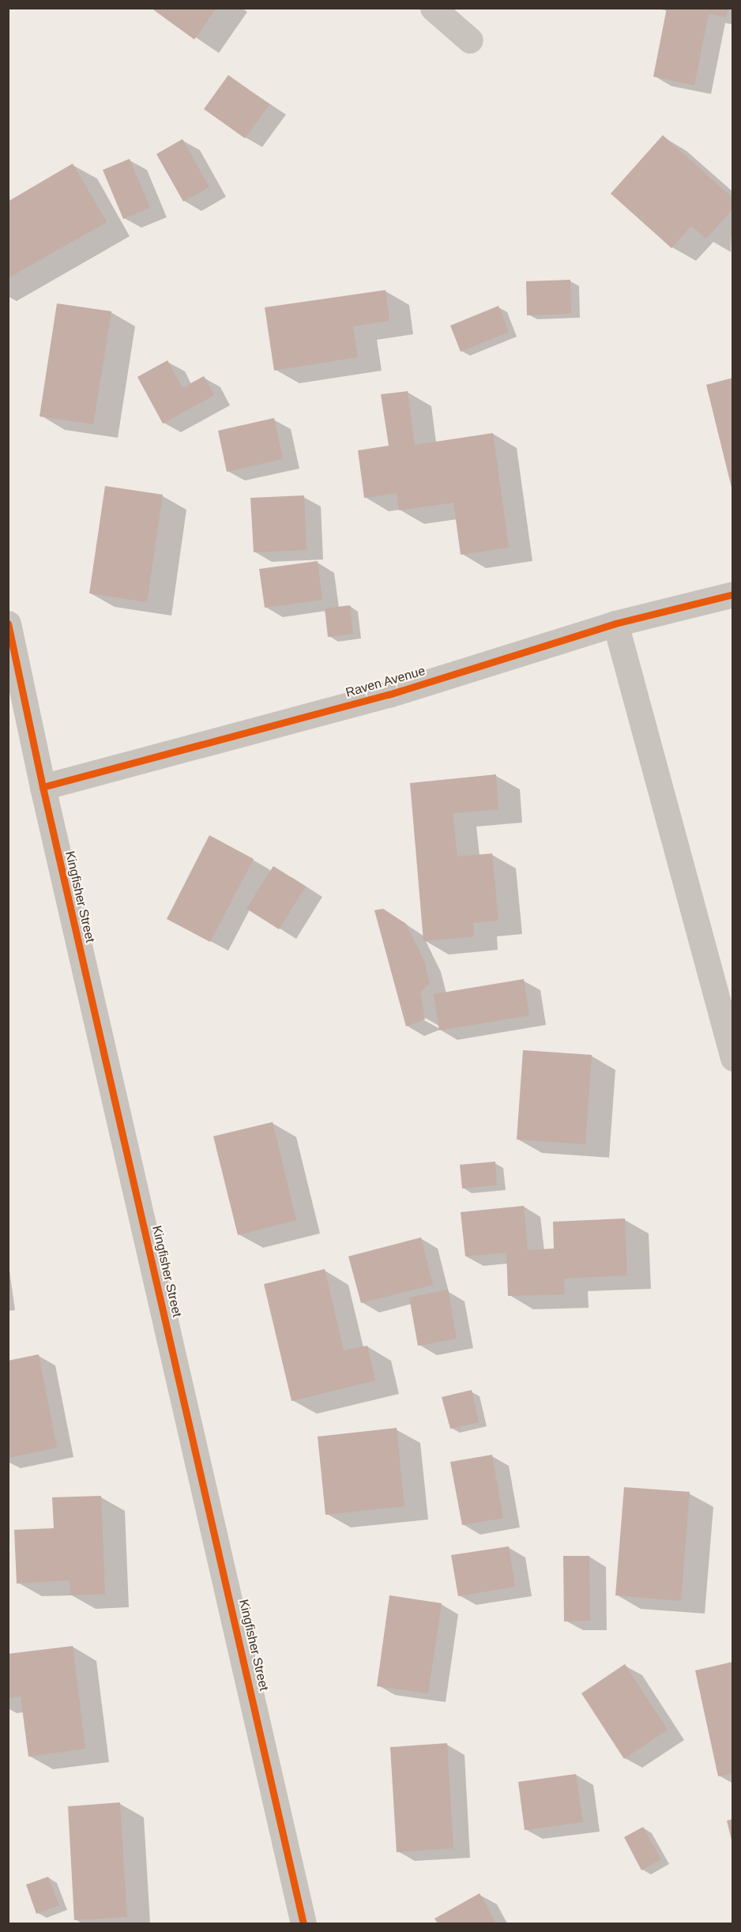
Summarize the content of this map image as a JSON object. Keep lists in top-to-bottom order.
{
  "streets": {
    "street": ["Raven Avenue", "Kingfisher Street"]
  },
  "crossings": [
    ["Raven Avenue", "Kingfisher Street"]
  ]
}
